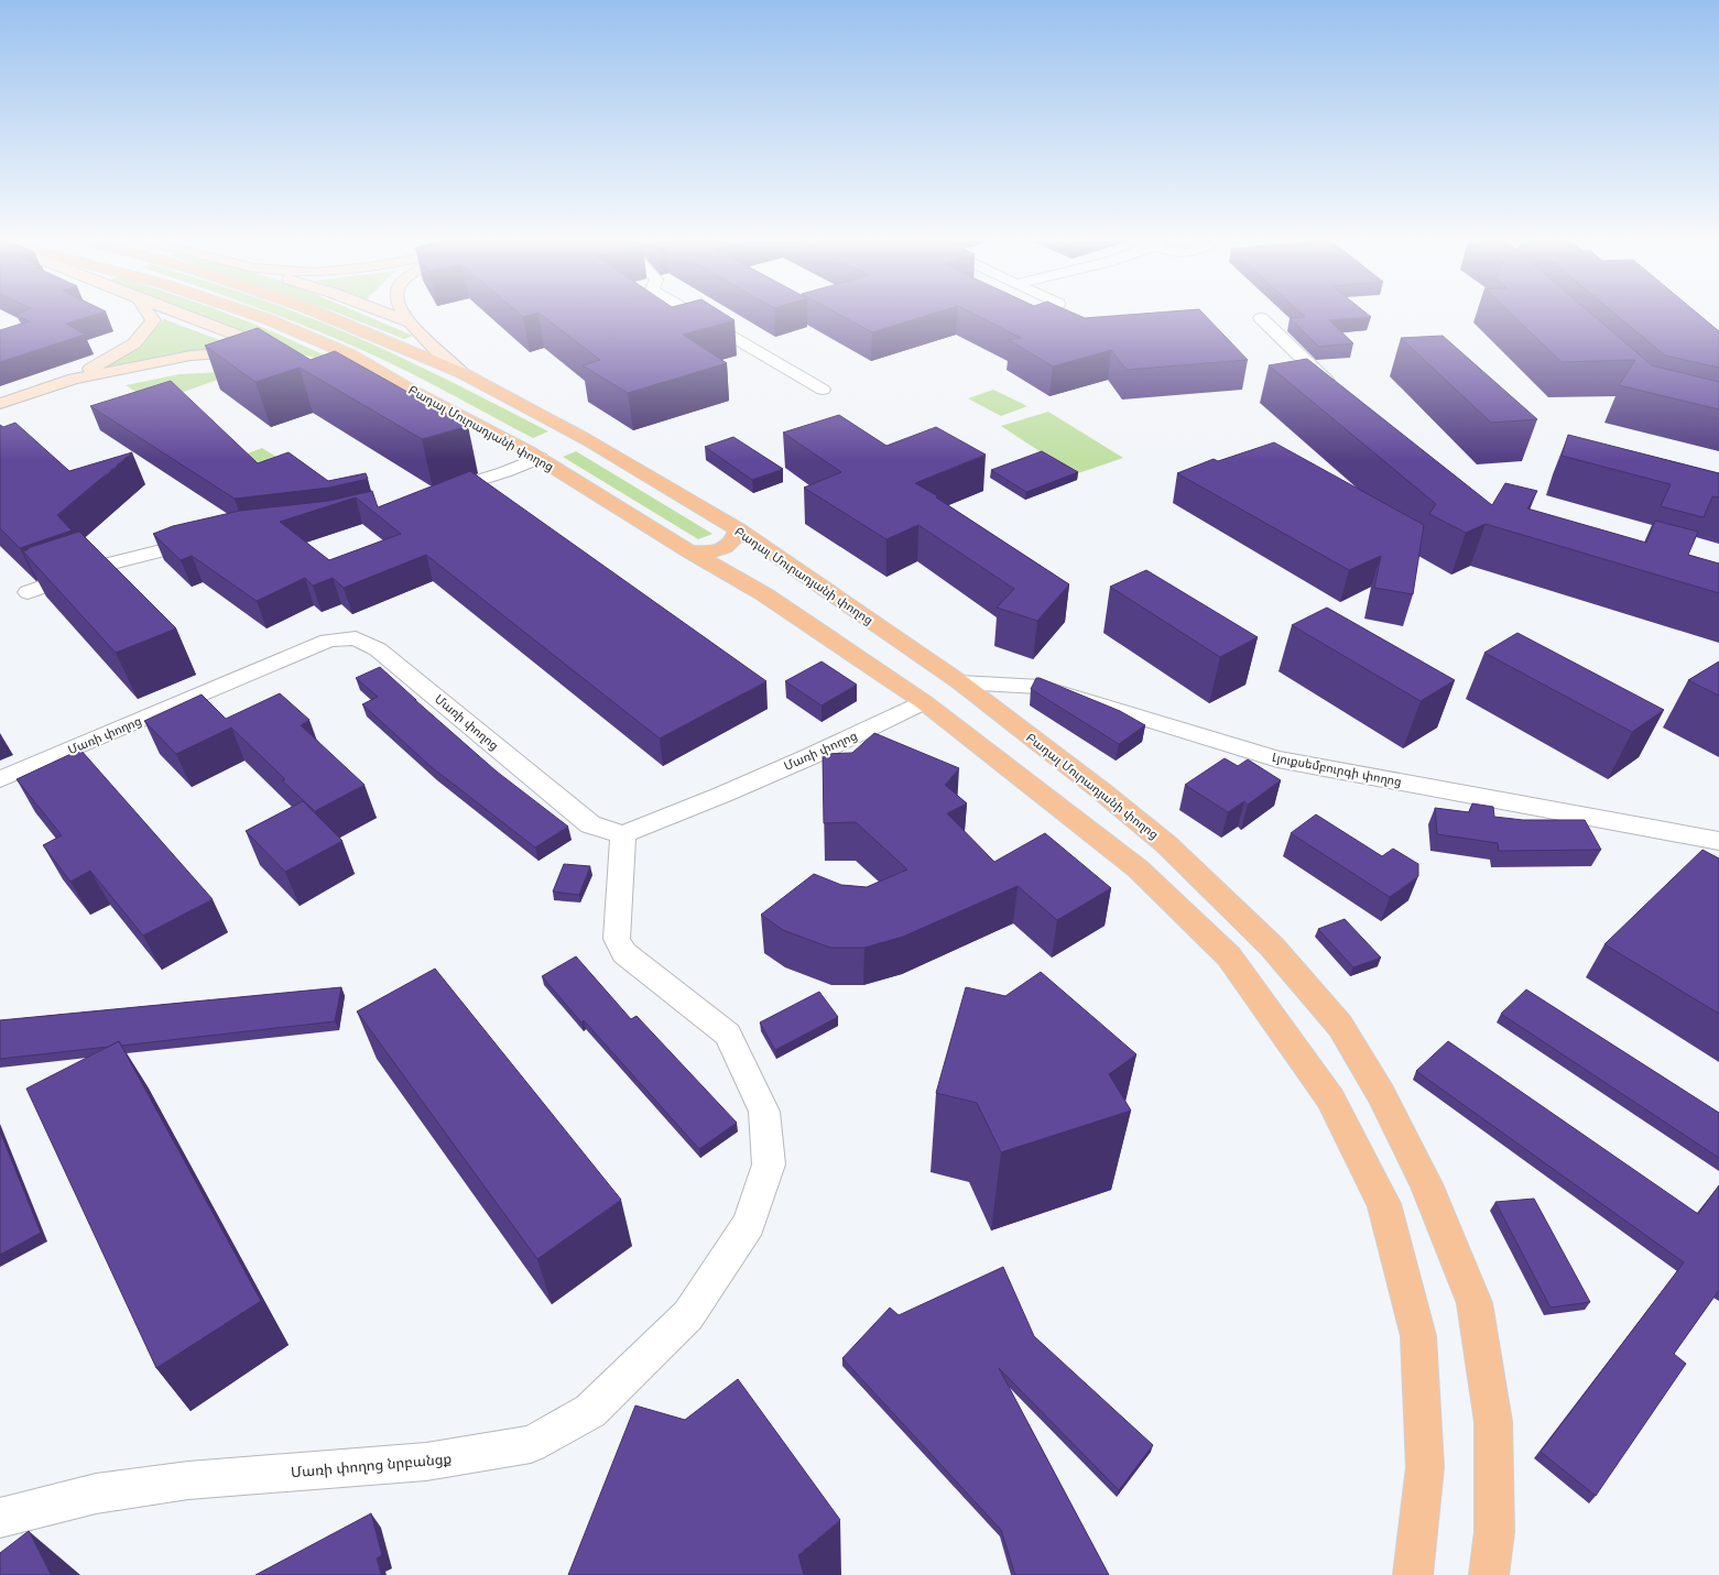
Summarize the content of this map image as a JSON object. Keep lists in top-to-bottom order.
{
  "streets": {
    "main road": ["Բադալ Մուրադյանի փողոց"],
    "street": ["Մառի փողոց", "Լյուքսեմբուրգի փողոց", "Մառի փողոց նրբանցք"]
  },
  "crossings": [
    ["Բադալ Մուրադյանի փողոց", "Մառի փողոց"],
    ["Բադալ Մուրադյանի փողոց", "Լյուքսեմբուրգի փողոց"],
    ["Մառի փողոց", "Մառի փողոց նրբանցք"]
  ]
}
